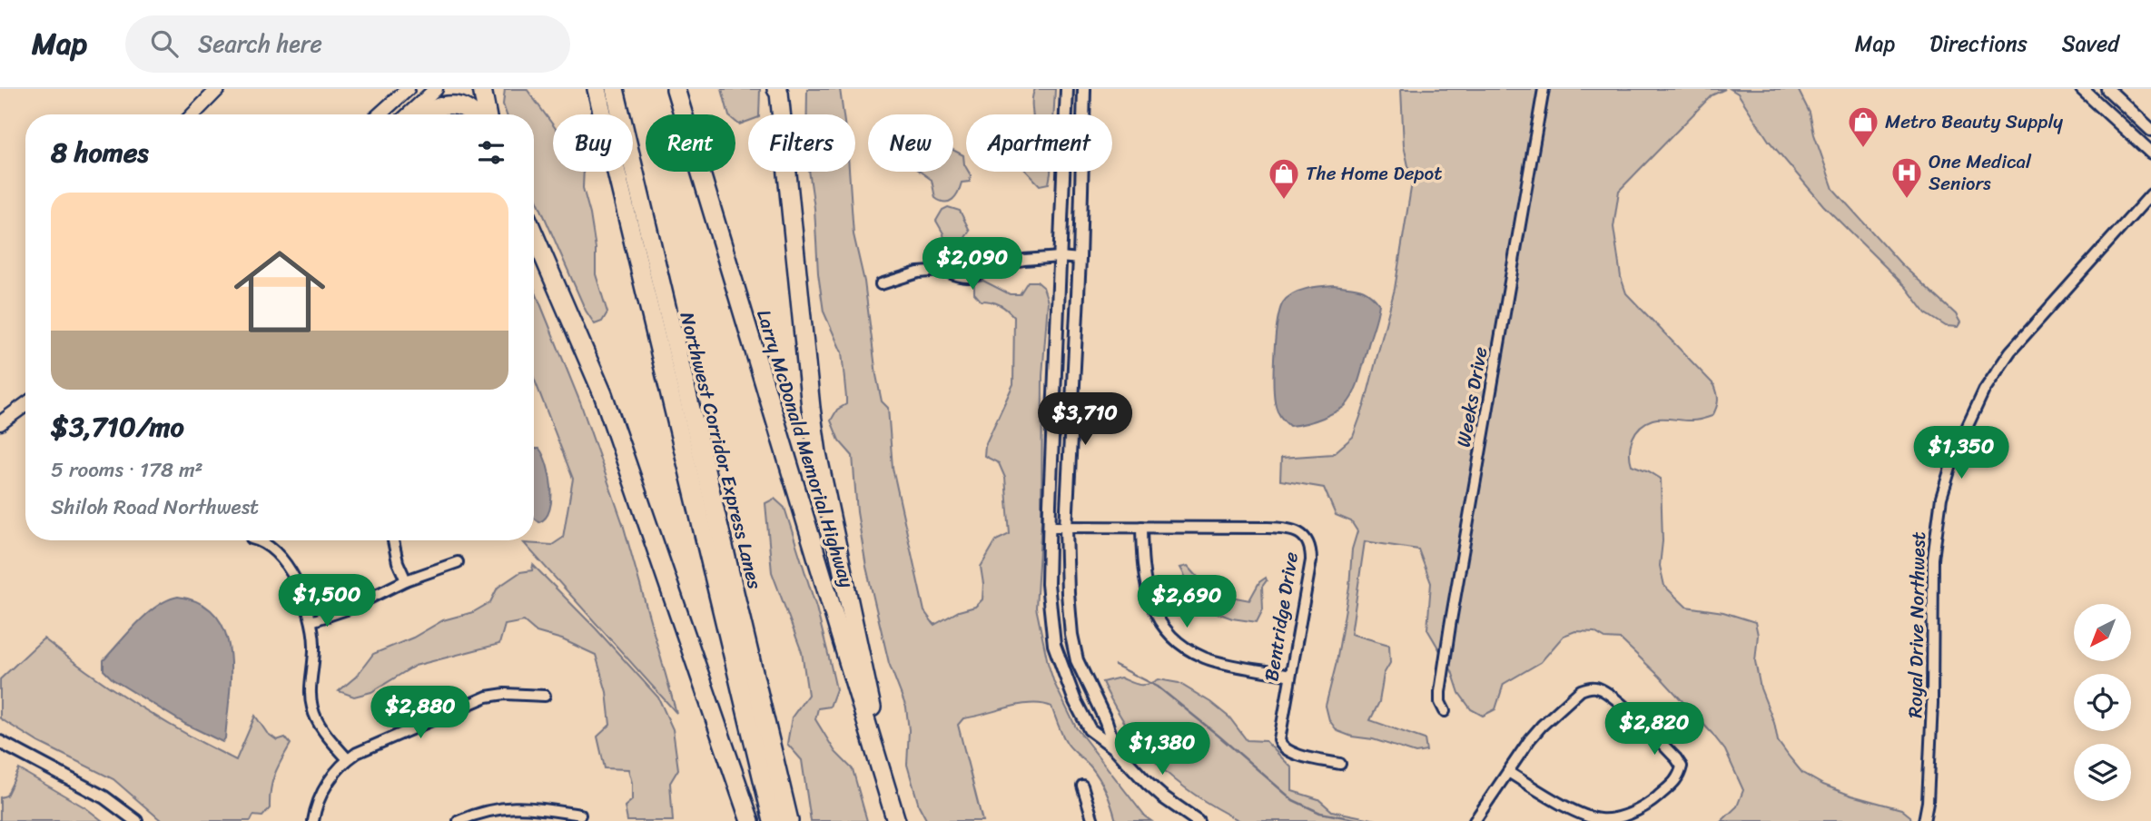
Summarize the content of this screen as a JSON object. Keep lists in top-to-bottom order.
{
  "streets": {
    "highway": ["Larry McDonald Memorial Highway", "Northwest Corridor Express Lanes"],
    "street": ["Weeks Drive", "Bentridge Drive", "Royal Drive Northwest"]
  },
  "places": {
    "shop": ["Metro Beauty Supply", "The Home Depot"],
    "hospital": ["One Medical Seniors"]
  },
  "north": "bottom left",
  "page": {
    "header": "Map",
    "search": "Search here",
    "nav": ["Map", "Directions", "Saved"],
    "chip": [
      "Buy",
      "Rent",
      "Filters",
      "New",
      "Apartment"
    ],
    "heading": "8 homes",
    "list": [
      {
        "name": "$3,710/mo",
        "note": "5 rooms · 178 m² · Shiloh Road Northwest"
      }
    ],
    "price": [
      "$2,090",
      "$3,710",
      "$1,350",
      "$1,500",
      "$2,690",
      "$2,880",
      "$2,820",
      "$1,380"
    ]
  }
}
